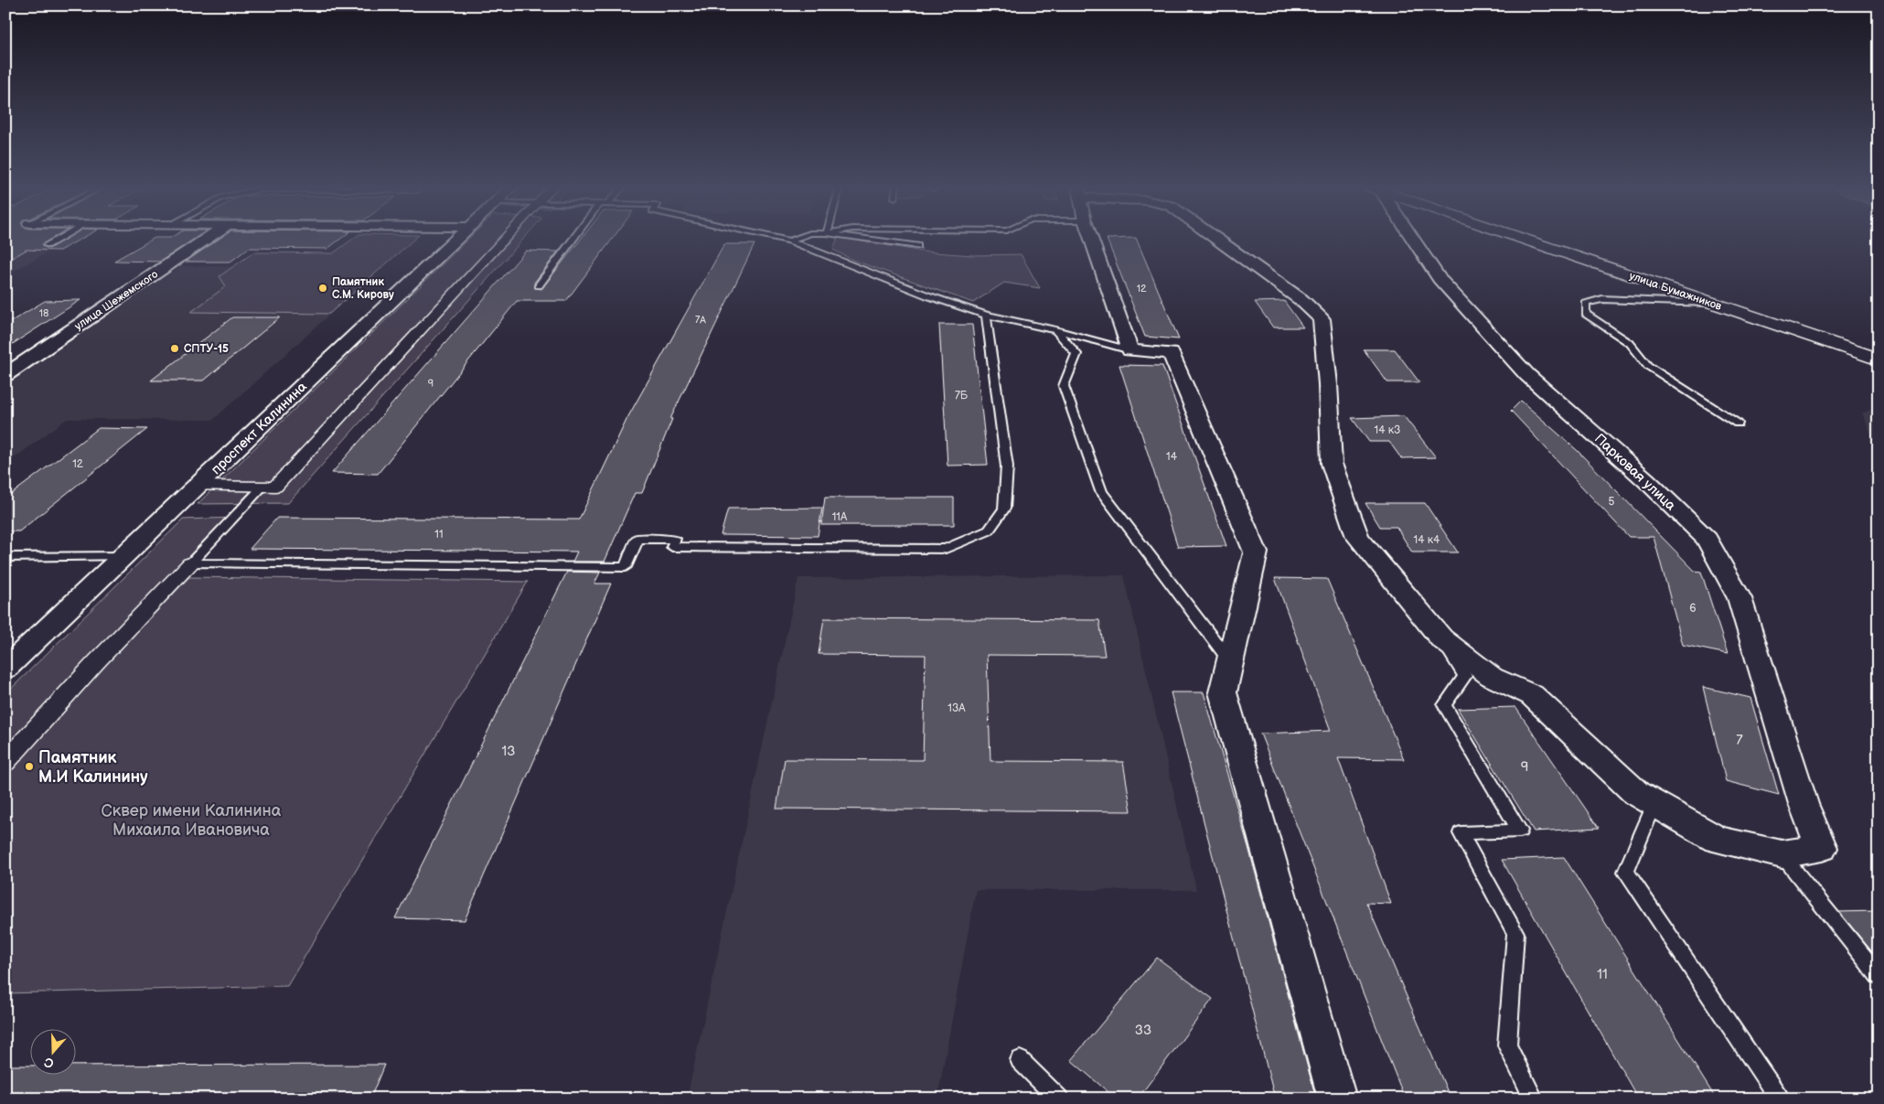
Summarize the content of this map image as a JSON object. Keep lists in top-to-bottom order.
{
  "streets": {
    "street": [
      "улица Бумажников",
      "улица Шежемского",
      "проспект Калинина",
      "Парковая улица"
    ]
  },
  "parks": ["Сквер имени Калинина Михаила Ивановича"],
  "places": ["Памятник С.М. Кирову", "СПТУ-15", "Памятник М.И Калинину"],
  "house_numbers": [
    "12",
    "18",
    "7А",
    "9",
    "7Б",
    "14 к3",
    "14",
    "12",
    "5",
    "11А",
    "11",
    "14 к4",
    "6",
    "13А",
    "7",
    "13",
    "9",
    "11",
    "33"
  ],
  "north": "bottom"
}
